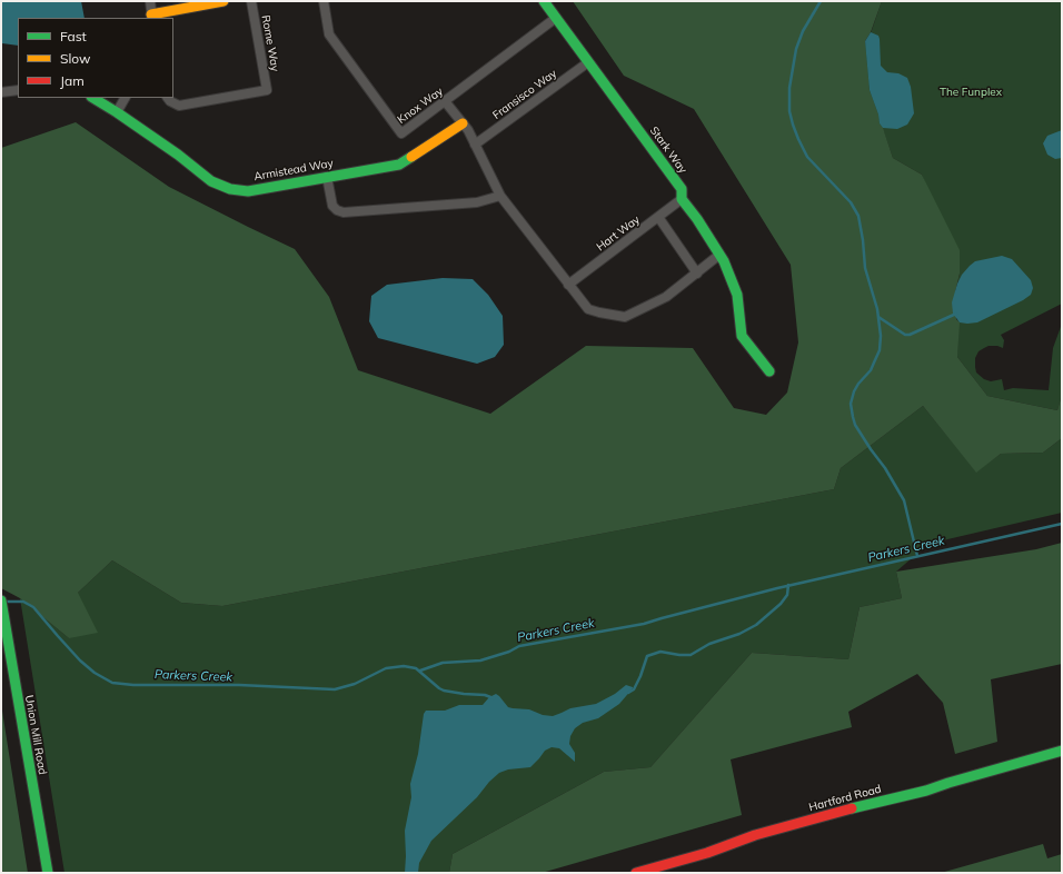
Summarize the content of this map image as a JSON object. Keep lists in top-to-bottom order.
{
  "streets": {
    "street": [
      "Rome Way",
      "Fransisco Way",
      "Knox Way",
      "Stark Way",
      "Armistead Way",
      "Hart Way",
      "Union Mill Road",
      "Hartford Road"
    ]
  },
  "crossings": [
    ["Fransisco Way", "Stark Way"],
    ["Knox Way", "Stark Way"],
    ["Stark Way", "Hart Way"]
  ],
  "water": ["Parkers Creek"],
  "parks": ["The Funplex"],
  "legend": ["Fast", "Slow", "Jam"]
}
